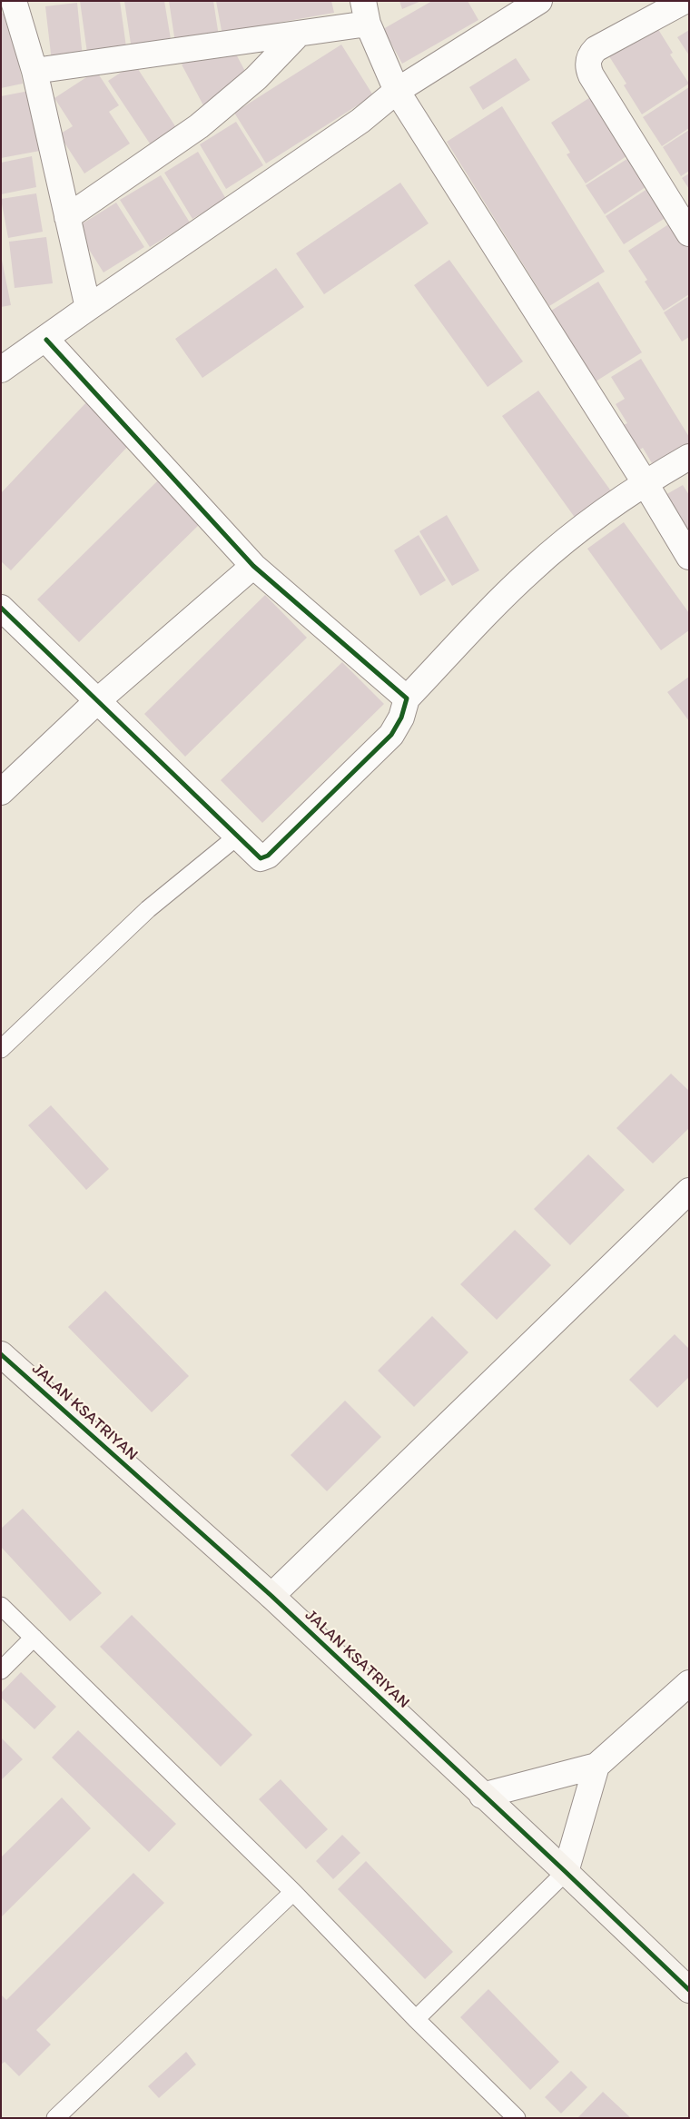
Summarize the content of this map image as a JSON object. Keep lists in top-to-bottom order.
{
  "streets": {
    "street": ["JALAN KSATRIYAN"]
  }
}
